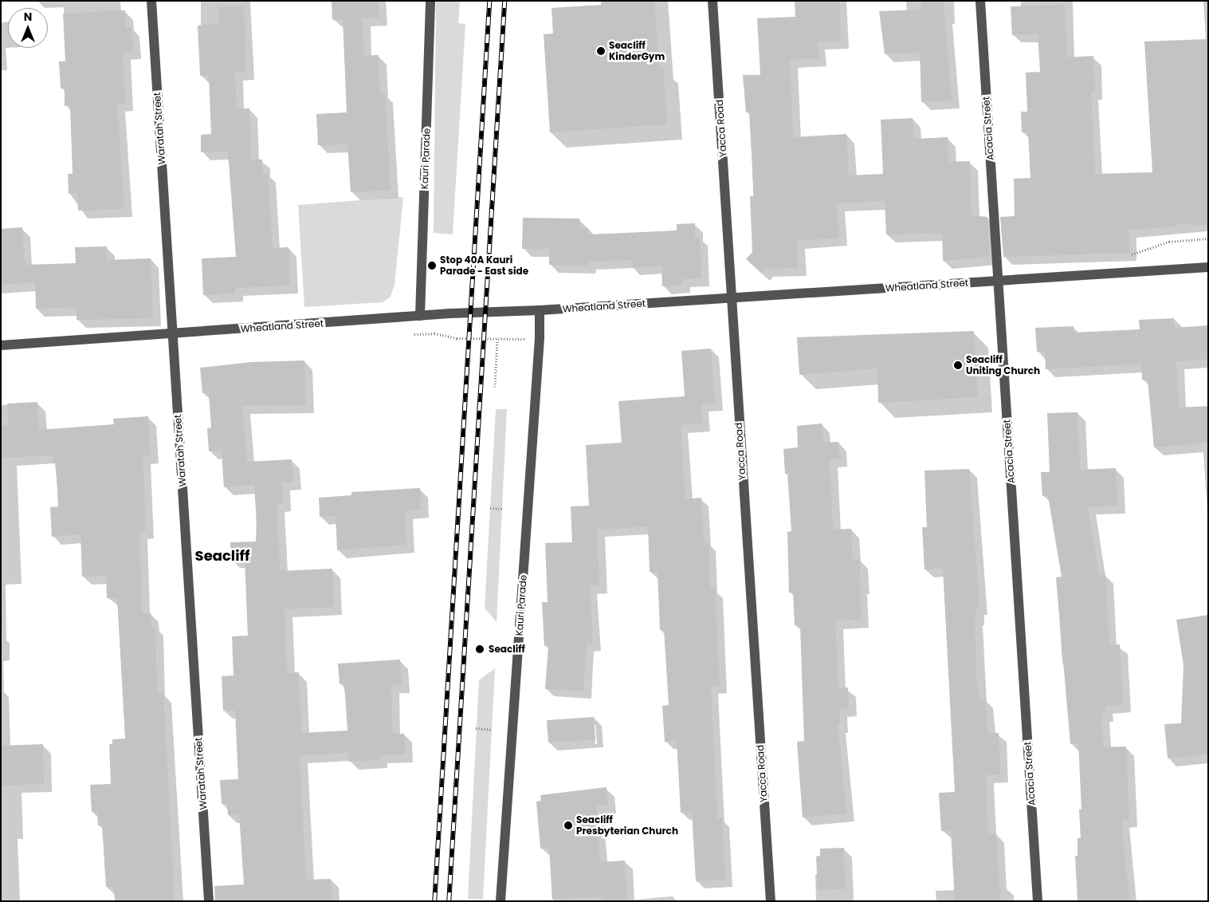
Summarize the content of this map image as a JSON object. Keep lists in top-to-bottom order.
{
  "streets": {
    "street": [
      "Waratah Street",
      "Yacca Road",
      "Acacia Street",
      "Kauri Parade",
      "Wheatland Street"
    ]
  },
  "crossings": [
    ["Waratah Street", "Wheatland Street"],
    ["Yacca Road", "Wheatland Street"],
    ["Acacia Street", "Wheatland Street"],
    ["Kauri Parade", "Wheatland Street"]
  ],
  "districts": ["Seacliff"],
  "places": [
    "Seacliff KinderGym",
    "Stop 40A Kauri Parade - East side",
    "Seacliff Uniting Church",
    "Seacliff",
    "Seacliff Presbyterian Church"
  ],
  "north": "top"
}
